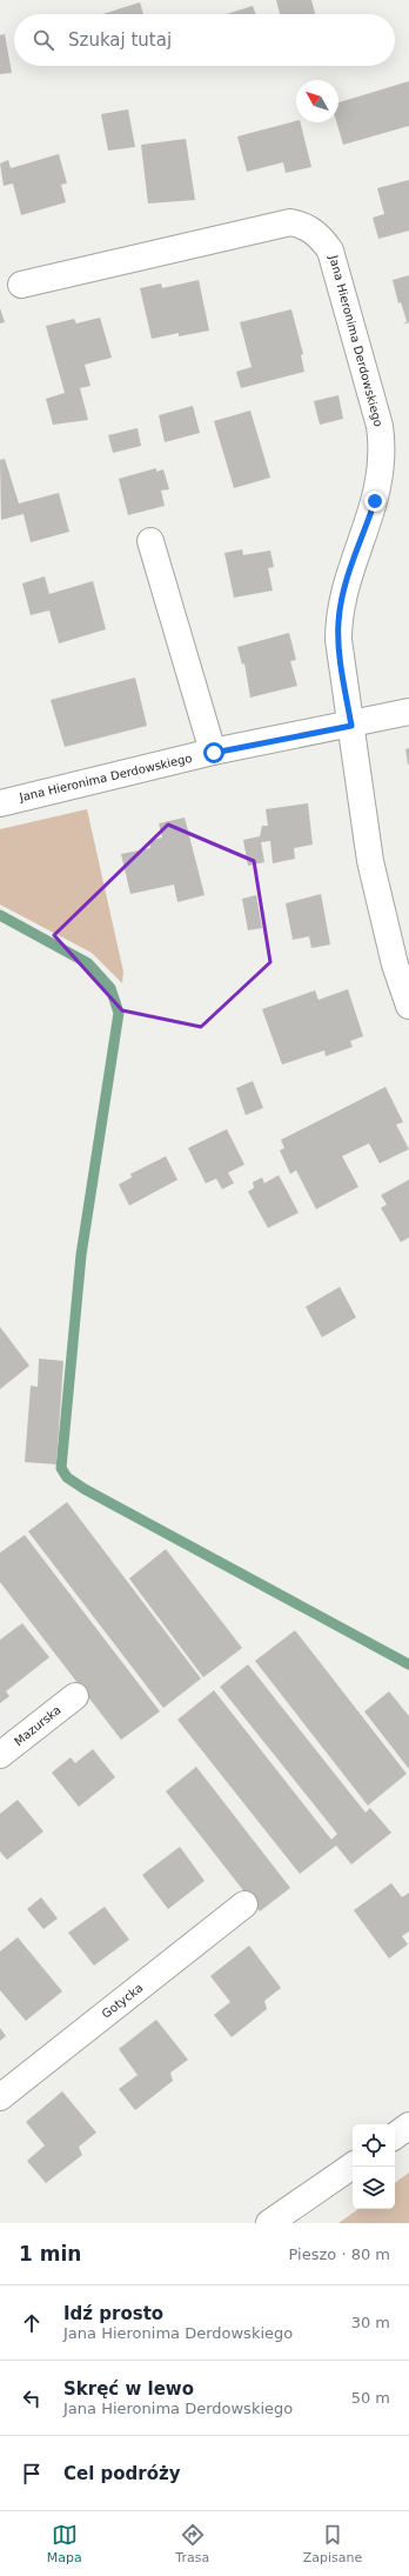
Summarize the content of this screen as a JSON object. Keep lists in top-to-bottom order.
{
  "streets": {
    "street": ["Jana Hieronima Derdowskiego", "Mazurska", "Gotycka"]
  },
  "north": "top left",
  "page": {
    "search": "Szukaj tutaj",
    "heading": ["1 min", "Pieszo · 80 m"],
    "list": [
      ["Idź prosto", "Jana Hieronima Derdowskiego", "30 m"],
      ["Skręć w lewo", "Jana Hieronima Derdowskiego", "50 m"],
      "Cel podróży"
    ],
    "nav": ["Mapa", "Trasa", "Zapisane"]
  }
}
